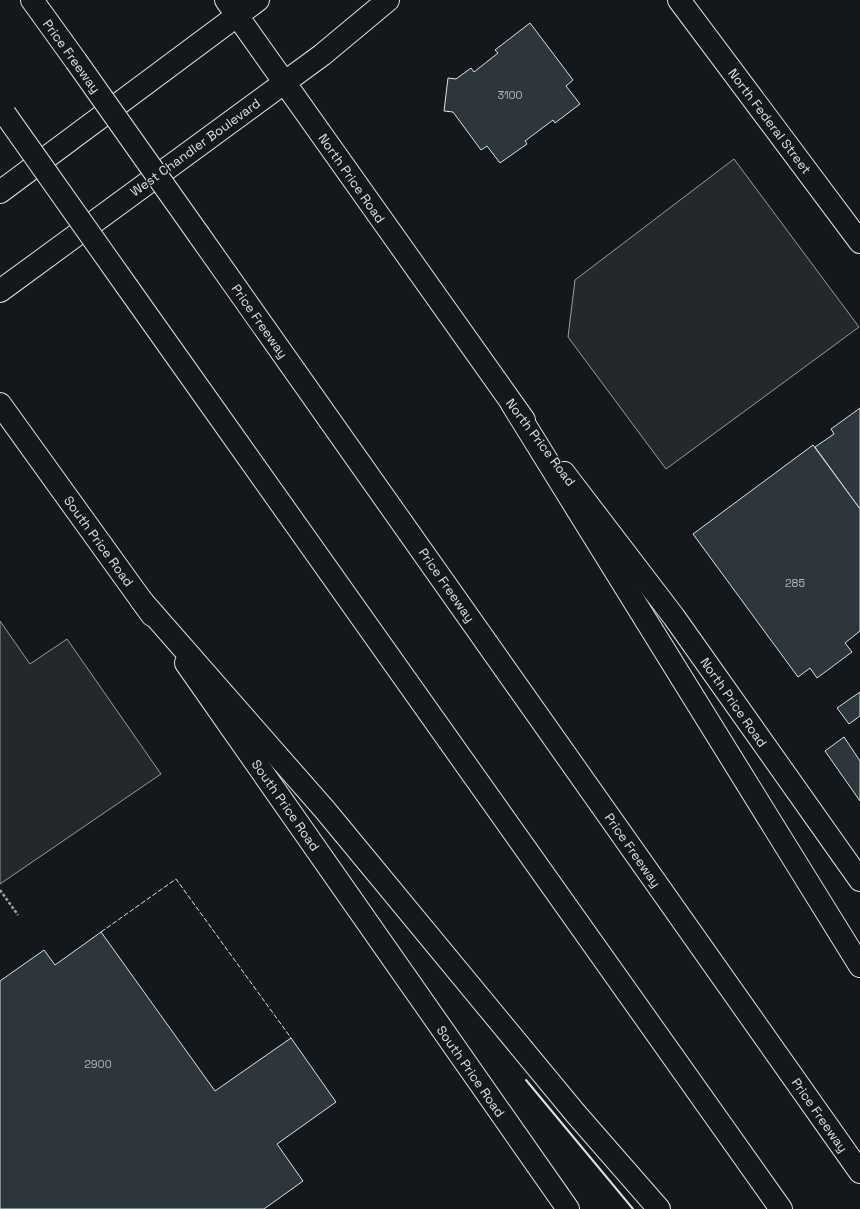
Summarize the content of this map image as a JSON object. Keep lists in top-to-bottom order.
{
  "streets": {
    "main road": [
      "Price Freeway",
      "North Federal Street",
      "West Chandler Boulevard",
      "North Price Road",
      "South Price Road"
    ]
  },
  "crossings": [
    ["West Chandler Boulevard", "North Price Road"]
  ],
  "house_numbers": ["3100", "285", "2900"]
}
